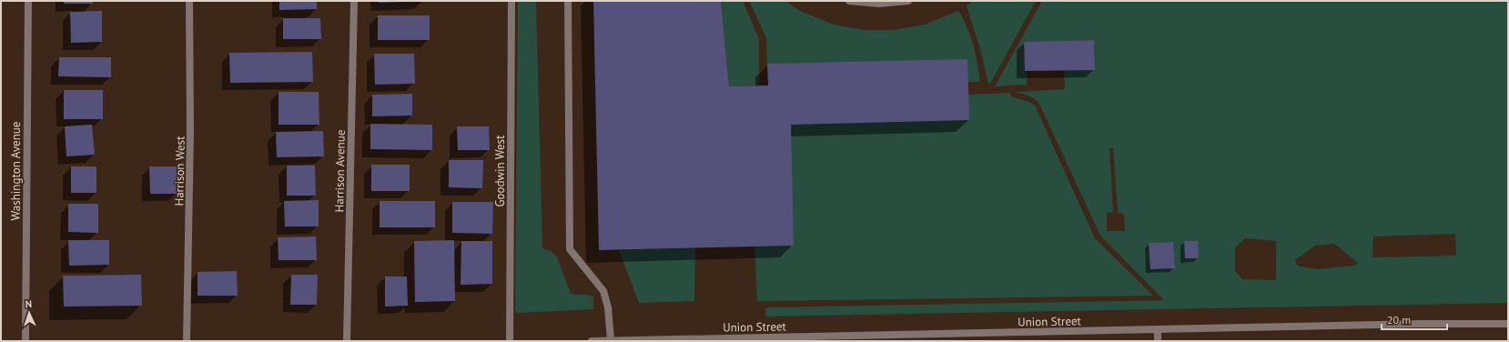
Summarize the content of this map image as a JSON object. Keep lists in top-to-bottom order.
{
  "streets": {
    "street": [
      "Washington Avenue",
      "Harrison West",
      "Harrison Avenue",
      "Goodwin West",
      "Union Street"
    ]
  },
  "scale_bar": "20 m",
  "north": "top"
}
